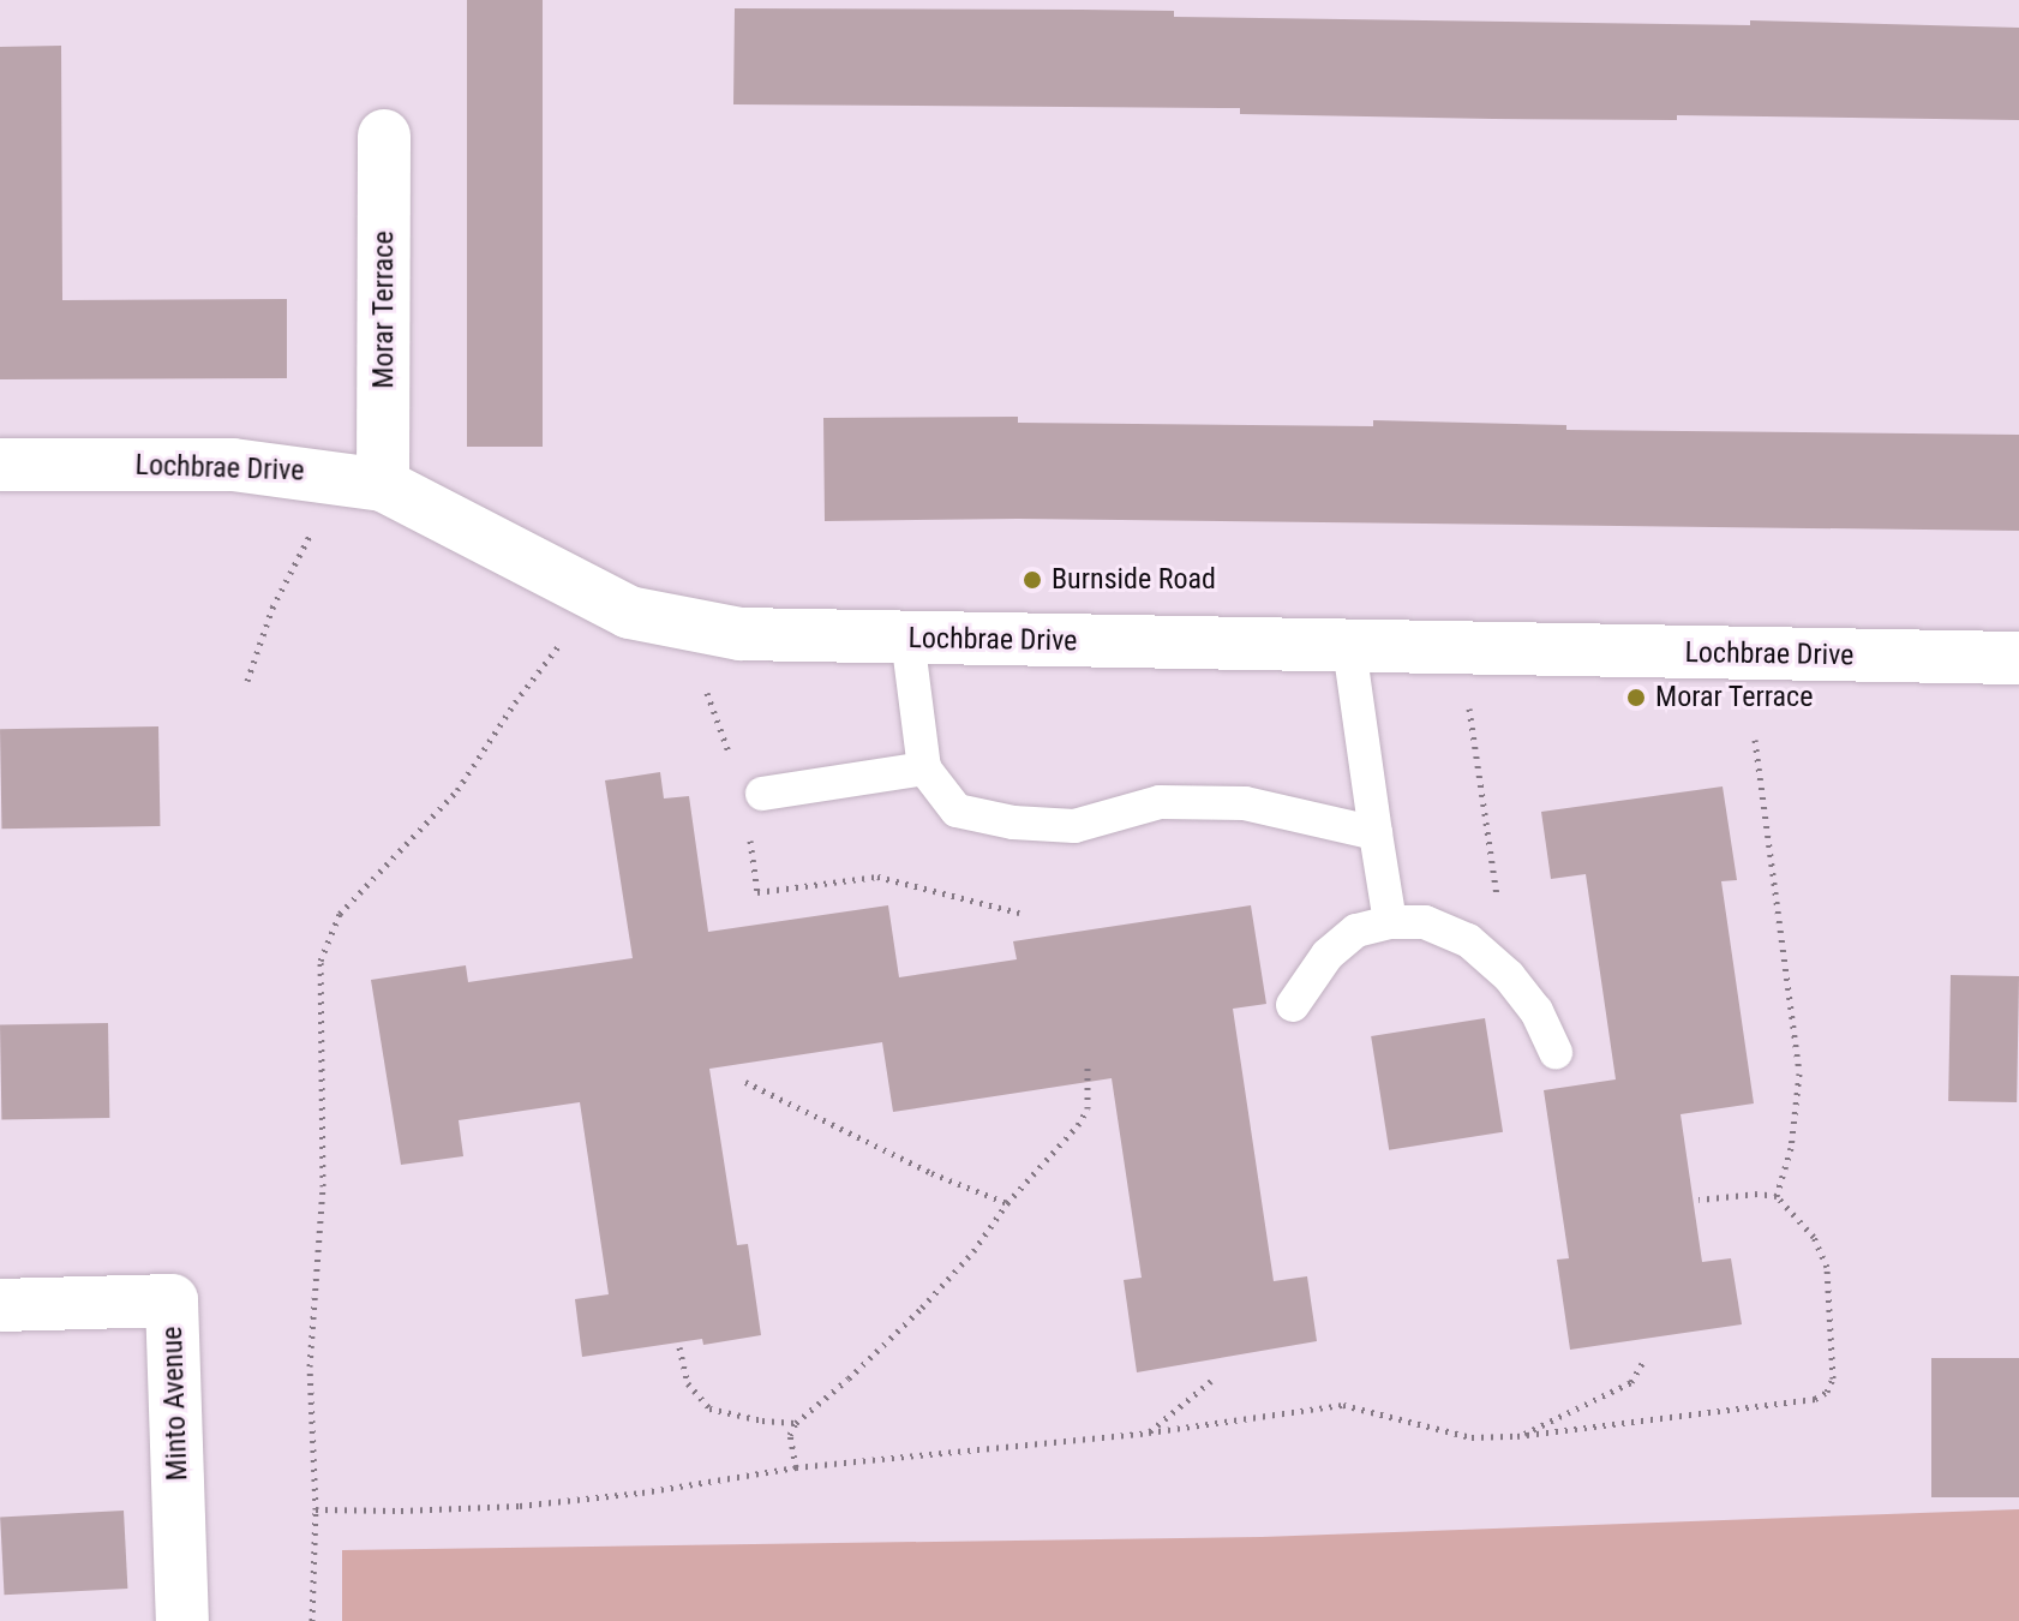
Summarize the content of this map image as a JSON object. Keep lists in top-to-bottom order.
{
  "streets": {
    "street": ["Morar Terrace", "Lochbrae Drive", "Minto Avenue"]
  },
  "crossings": [
    ["Morar Terrace", "Lochbrae Drive"]
  ],
  "places": ["Burnside Road", "Morar Terrace"]
}
